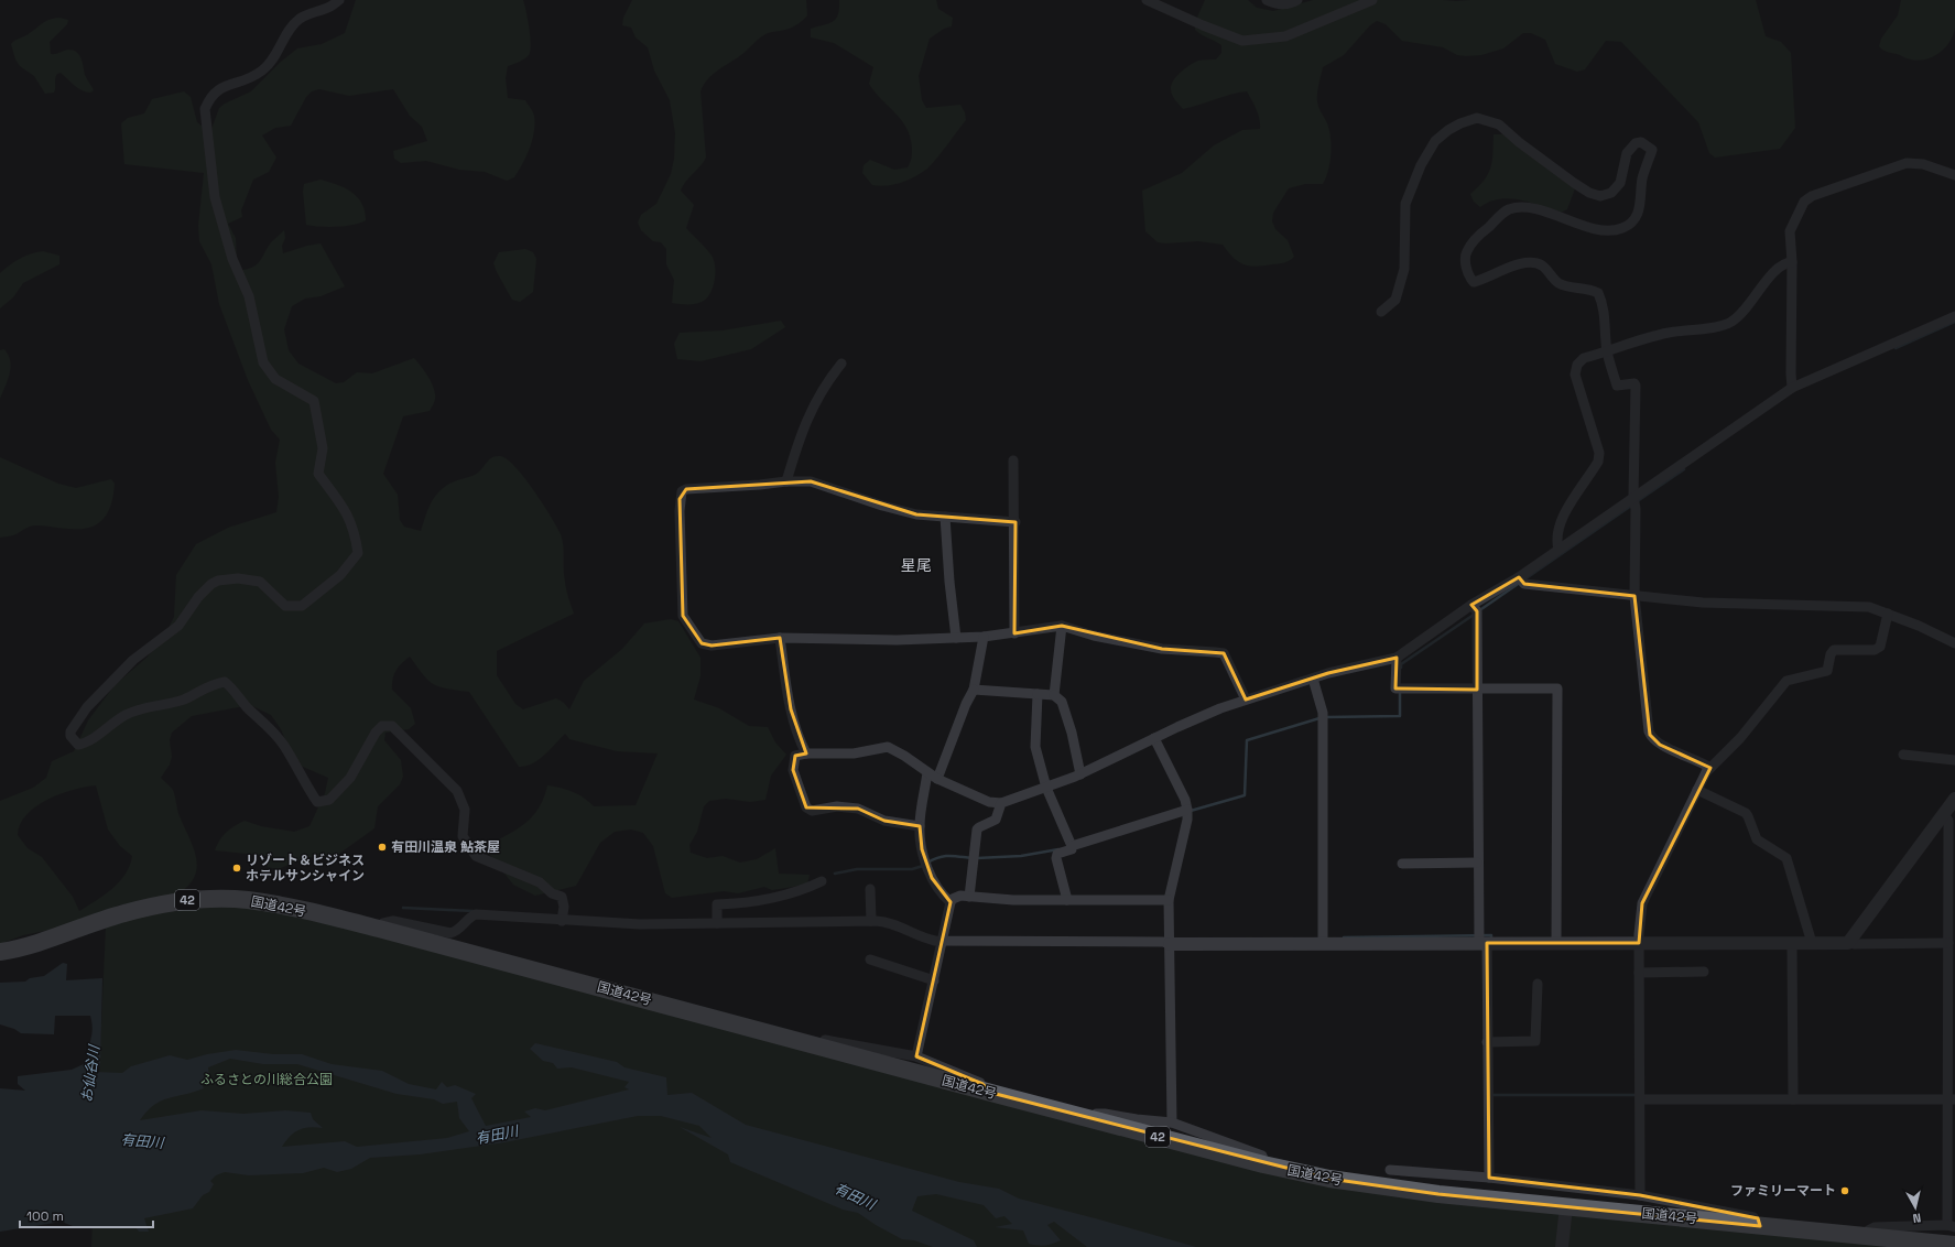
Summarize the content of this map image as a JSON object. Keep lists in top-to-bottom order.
{
  "streets": {
    "highway": ["42", "国道42号"]
  },
  "districts": ["星尾"],
  "water": ["お仙谷川", "有田川"],
  "parks": ["ふるさとの川総合公園"],
  "places": ["有田川温泉 鮎茶屋", "リゾート＆ビジネス ホテルサンシャイン", "ファミリーマート"],
  "scale_bar": "100 m",
  "north": "bottom"
}
